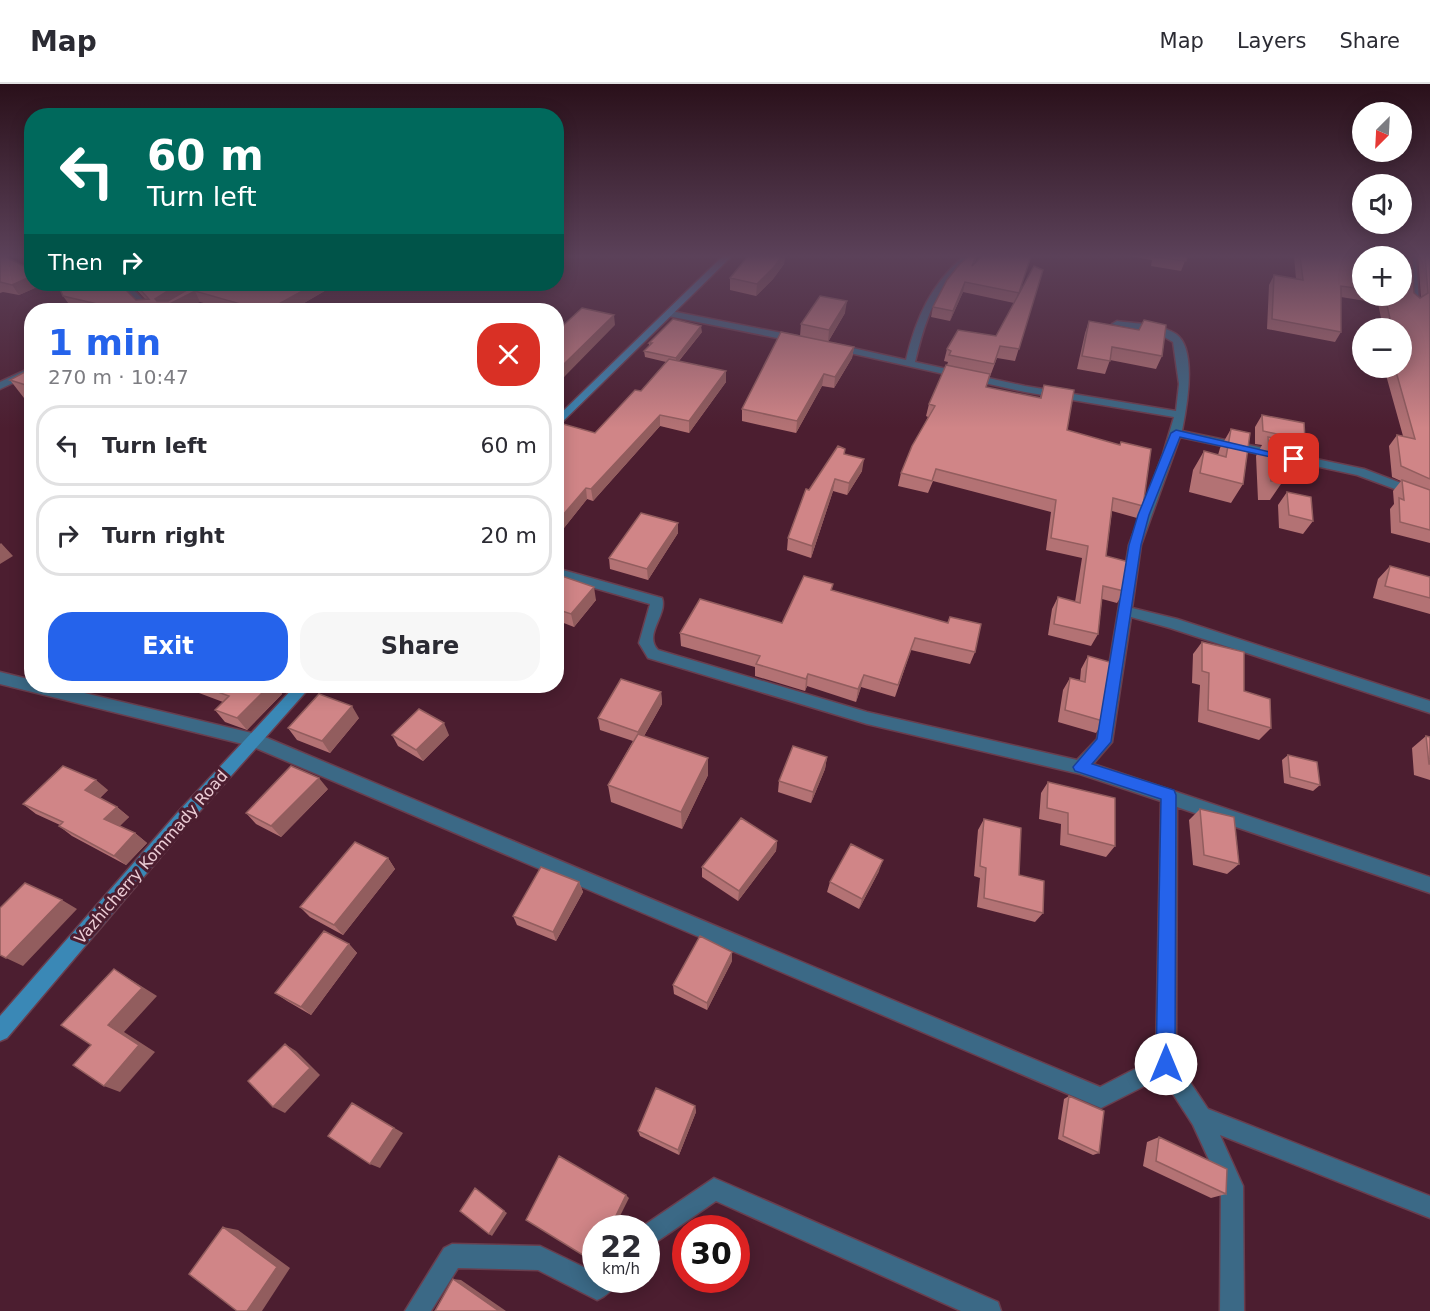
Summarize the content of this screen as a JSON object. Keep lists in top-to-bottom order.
{
  "streets": {
    "main road": ["Vazhicherry Kommady Road"]
  },
  "north": "bottom left",
  "page": {
    "header": "Map",
    "nav": ["Map", "Layers", "Share"],
    "map_buttons": ["+", "−"],
    "turn": ["60 m", "Turn left"],
    "then": "Then",
    "heading": ["1 min", "270 m · 10:47"],
    "list": [
      {
        "name": "Turn left",
        "value": "60 m"
      },
      {
        "name": "Turn right",
        "value": "20 m"
      }
    ],
    "buttons": ["Exit", "Share"],
    "speed": "22 km/h",
    "limit": "30"
  }
}
